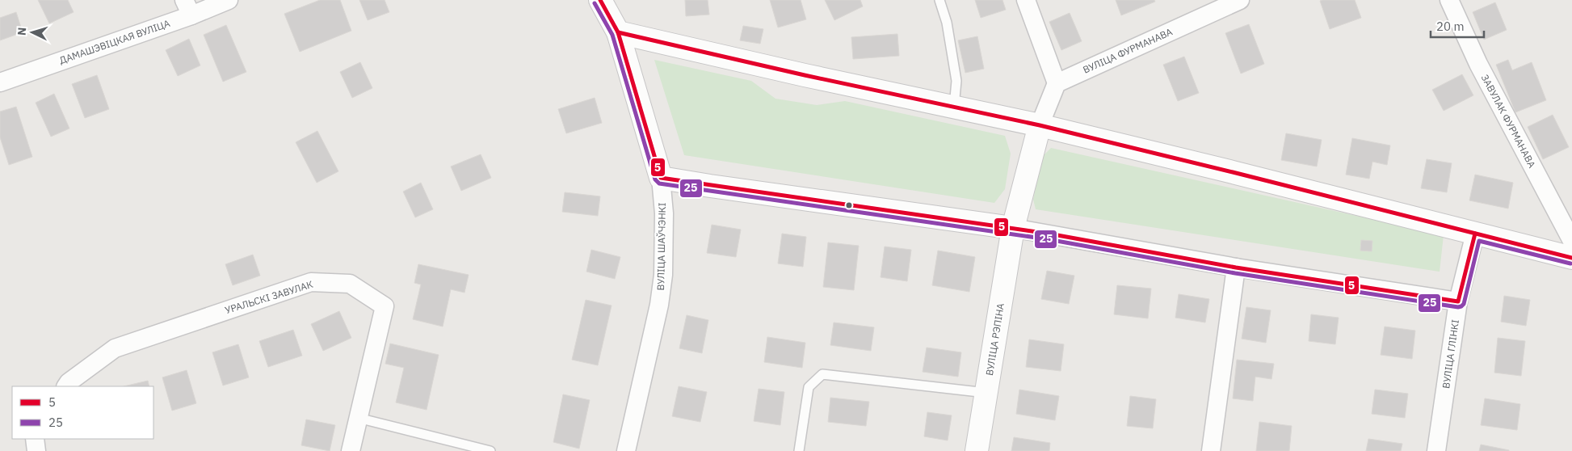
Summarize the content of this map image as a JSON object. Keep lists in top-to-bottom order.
{
  "streets": {
    "main road": ["ВУЛІЦА ШАЎЧЭНКІ", "ВУЛІЦА РЭПІНА"],
    "street": [
      "ДАМАШЭВІЦКАЯ ВУЛІЦА",
      "ВУЛІЦА ФУРМАНАВА",
      "ЗАВУЛАК ФУРМАНАВА",
      "УРАЛЬСКІ ЗАВУЛАК",
      "ВУЛІЦА ГЛІНКІ"
    ]
  },
  "lines": ["transit line 5", "transit line 25"],
  "legend": ["5", "25"],
  "scale_bar": "20 m",
  "north": "left"
}
